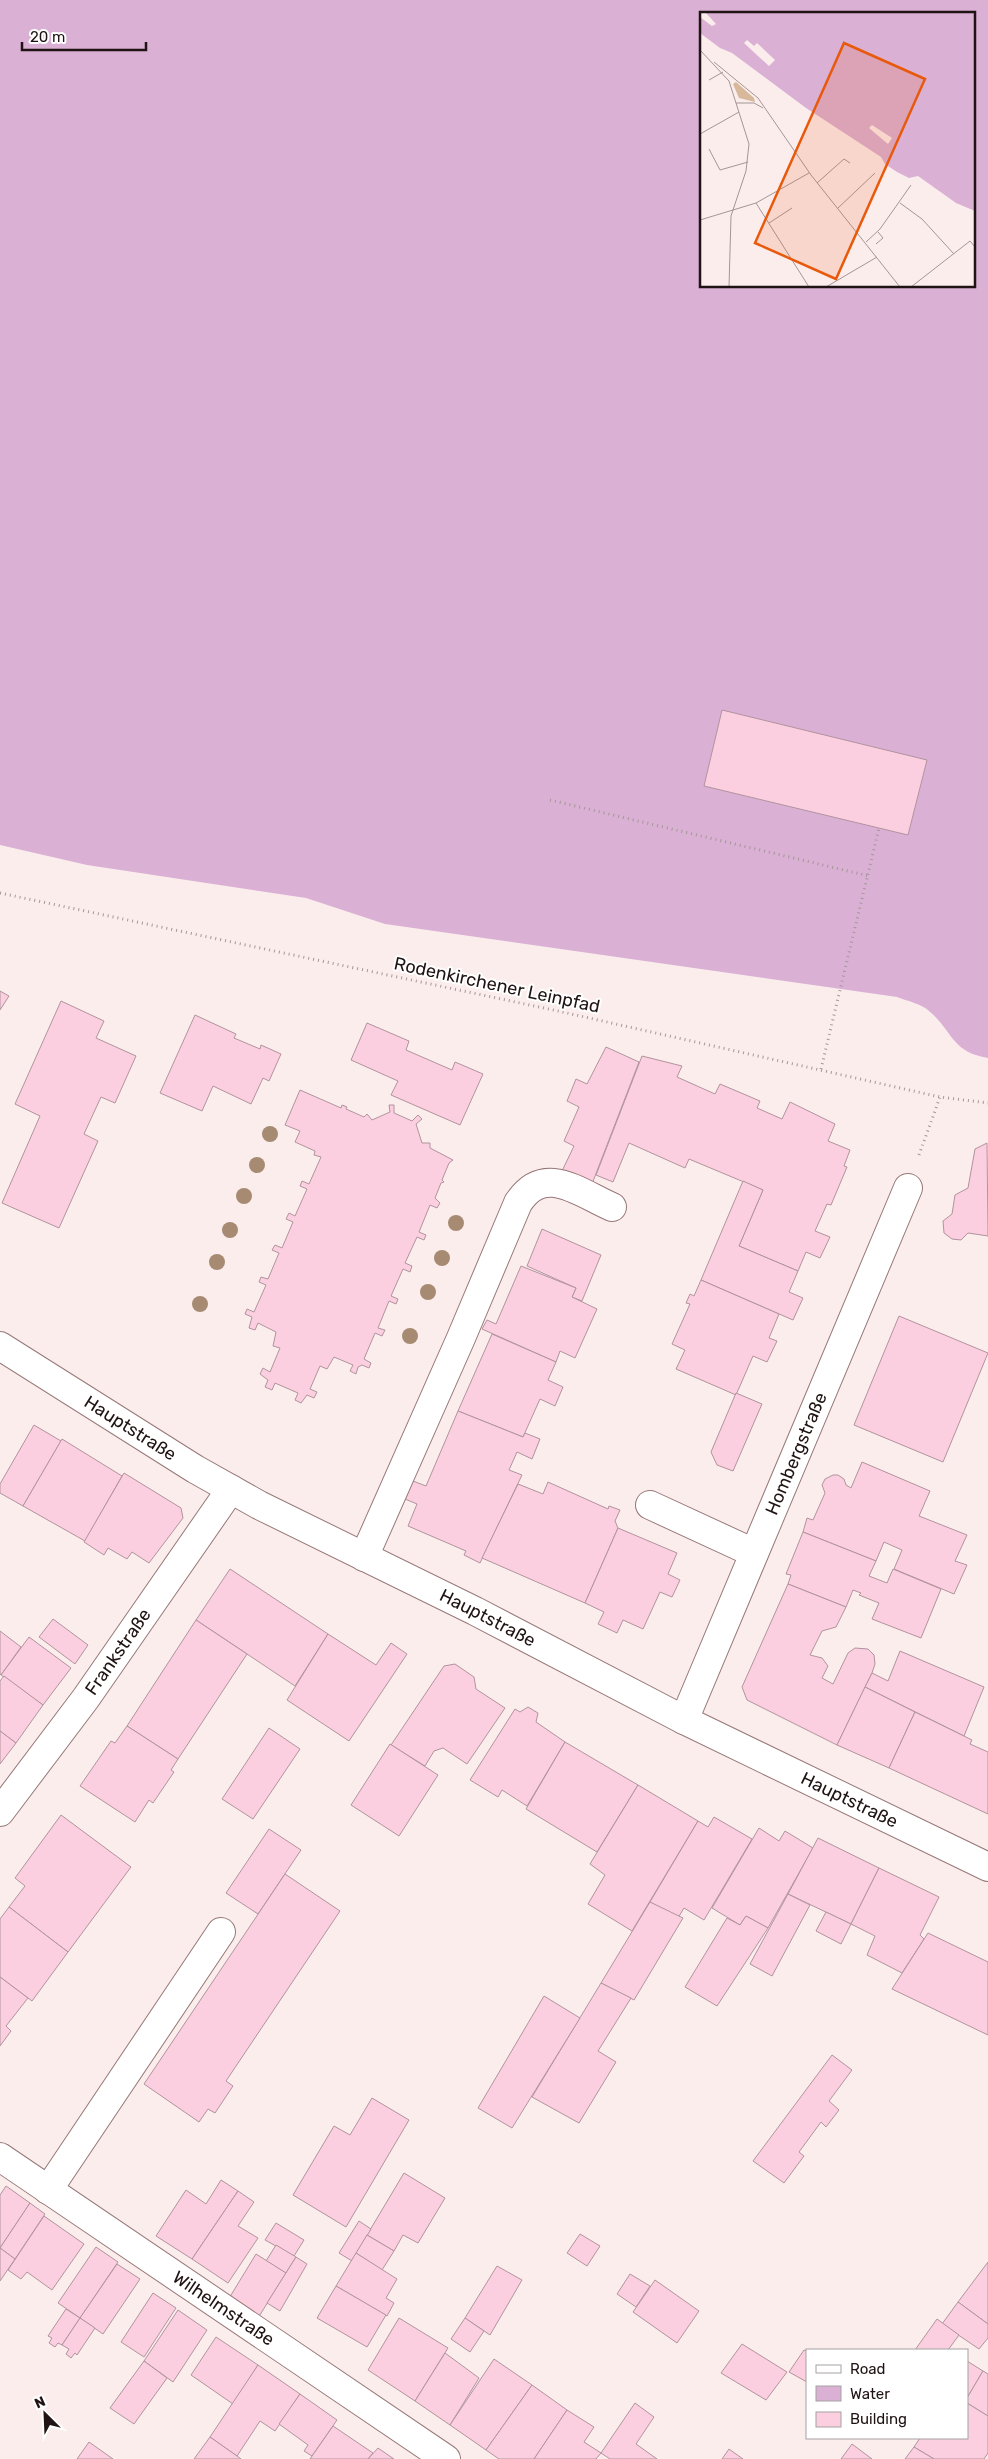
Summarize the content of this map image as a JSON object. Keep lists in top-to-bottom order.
{
  "streets": {
    "street": [
      "Hauptstraße",
      "Hombergstraße",
      "Frankstraße",
      "Wilhelmstraße"
    ],
    "path": ["Rodenkirchener Leinpfad"]
  },
  "crossings": [
    ["Hauptstraße", "Hombergstraße"],
    ["Hauptstraße", "Frankstraße"]
  ],
  "legend": ["Road", "Water", "Building"],
  "scale_bar": "20 m",
  "north": "top left"
}
